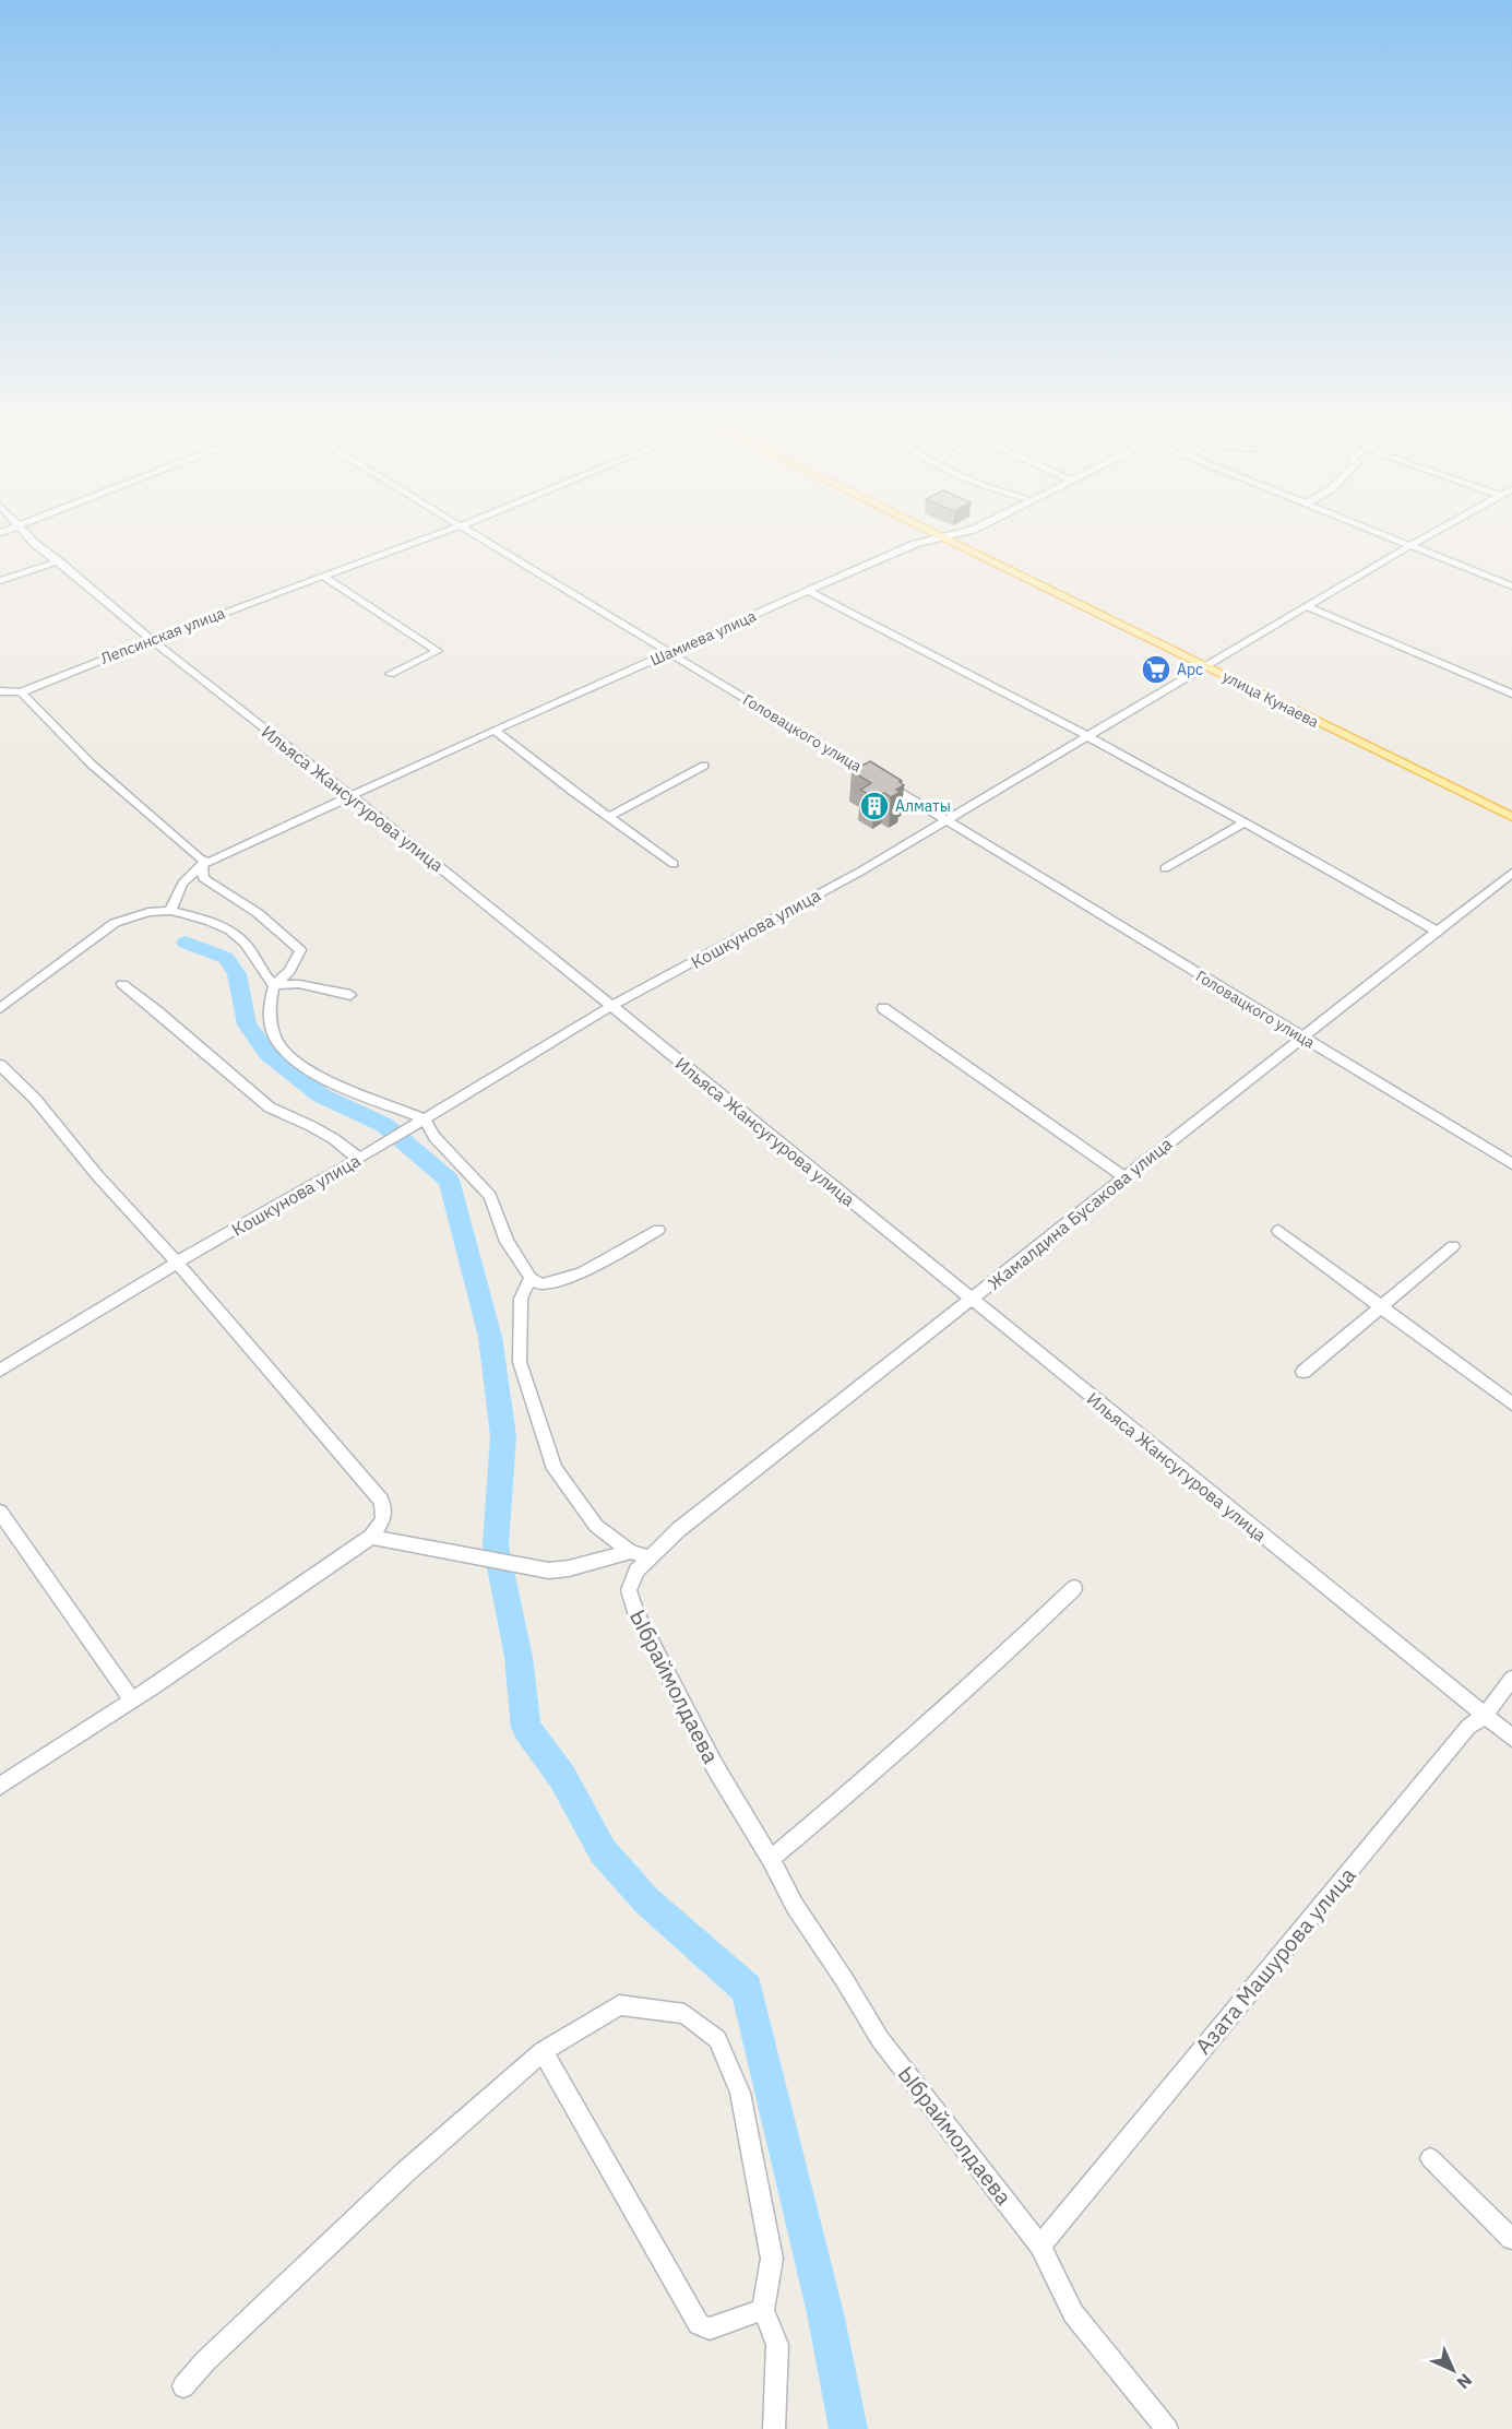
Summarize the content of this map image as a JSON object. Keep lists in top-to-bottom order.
{
  "streets": {
    "main road": ["улица Кунаева"],
    "street": [
      "Лепсинская улица",
      "Шамиева улица",
      "Головацкого улица",
      "Ильяса Жансугурова улица",
      "Кошкунова улица",
      "Жамалдина Бусакова улица",
      "Ыбраймолдаева",
      "Азата Машурова улица"
    ]
  },
  "crossings": [
    ["Лепсинская улица", "Ильяса Жансугурова улица"],
    ["Шамиева улица", "Головацкого улица"],
    ["Шамиева улица", "Ильяса Жансугурова улица"],
    ["улица Кунаева", "Кошкунова улица"],
    ["Головацкого улица", "Кошкунова улица"],
    ["Головацкого улица", "Жамалдина Бусакова улица"],
    ["Ильяса Жансугурова улица", "Кошкунова улица"],
    ["Ильяса Жансугурова улица", "Жамалдина Бусакова улица"],
    ["Ильяса Жансугурова улица", "Азата Машурова улица"],
    ["Жамалдина Бусакова улица", "Ыбраймолдаева"],
    ["Ыбраймолдаева", "Азата Машурова улица"]
  ],
  "places": {
    "supermarket": ["Арс"],
    "building": ["Алматы"]
  },
  "north": "bottom right"
}
